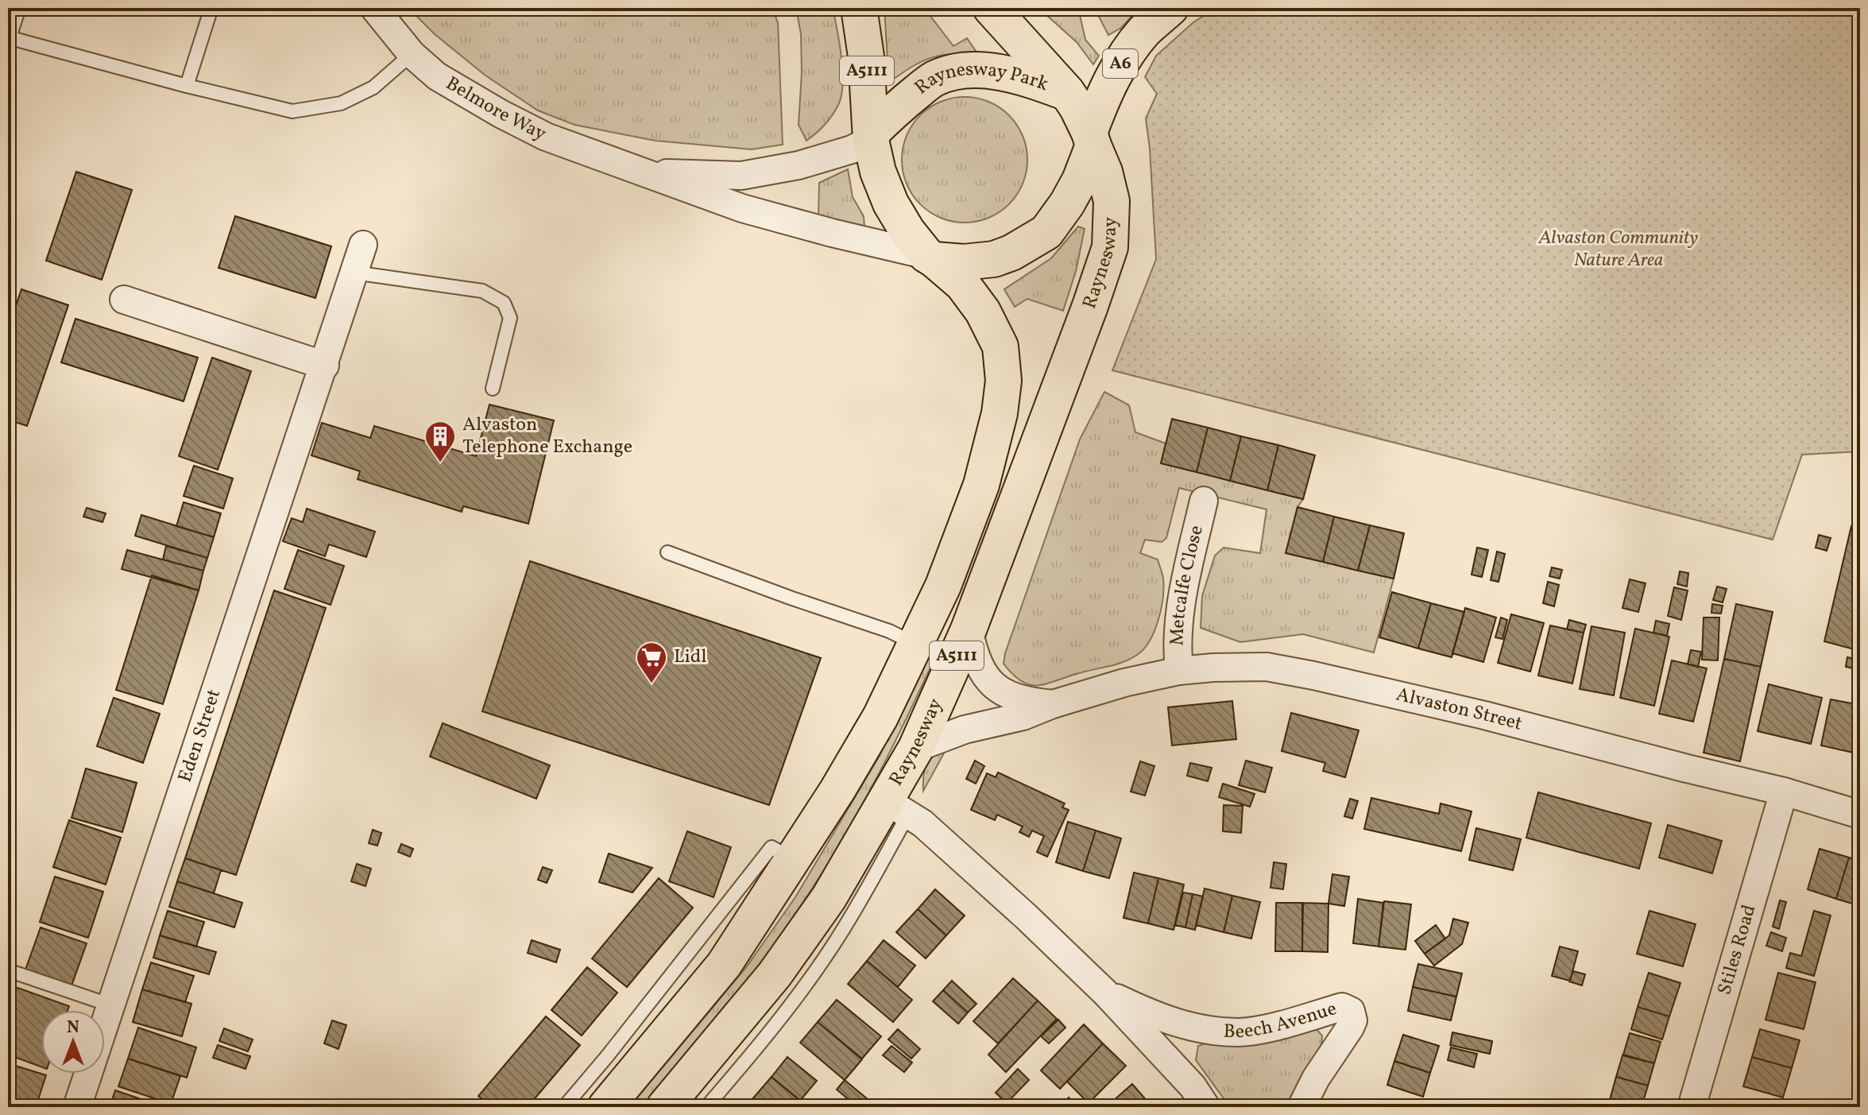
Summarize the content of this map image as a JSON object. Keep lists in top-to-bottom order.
{
  "streets": {
    "highway": [
      "A6",
      "A5111",
      "Raynesway Park",
      "Raynesway"
    ],
    "street": [
      "Belmore Way",
      "Metcalfe Close",
      "Alvaston Street",
      "Eden Street",
      "Stiles Road",
      "Beech Avenue"
    ]
  },
  "crossings": [
    ["A6", "A5111"],
    ["A6", "Raynesway Park"],
    ["A6", "Belmore Way"],
    ["A6", "Raynesway"],
    ["A5111", "Raynesway Park"],
    ["A5111", "Belmore Way"],
    ["A5111", "Raynesway"],
    ["Raynesway Park", "Belmore Way"],
    ["Raynesway Park", "Raynesway"],
    ["Belmore Way", "Raynesway"],
    ["Raynesway", "Alvaston Street"],
    ["Raynesway", "Beech Avenue"],
    ["Metcalfe Close", "Alvaston Street"],
    ["Alvaston Street", "Stiles Road"]
  ],
  "parks": ["Alvaston Community Nature Area"],
  "places": {
    "building": ["Alvaston Telephone Exchange"],
    "supermarket": ["Lidl"]
  },
  "north": "top"
}
